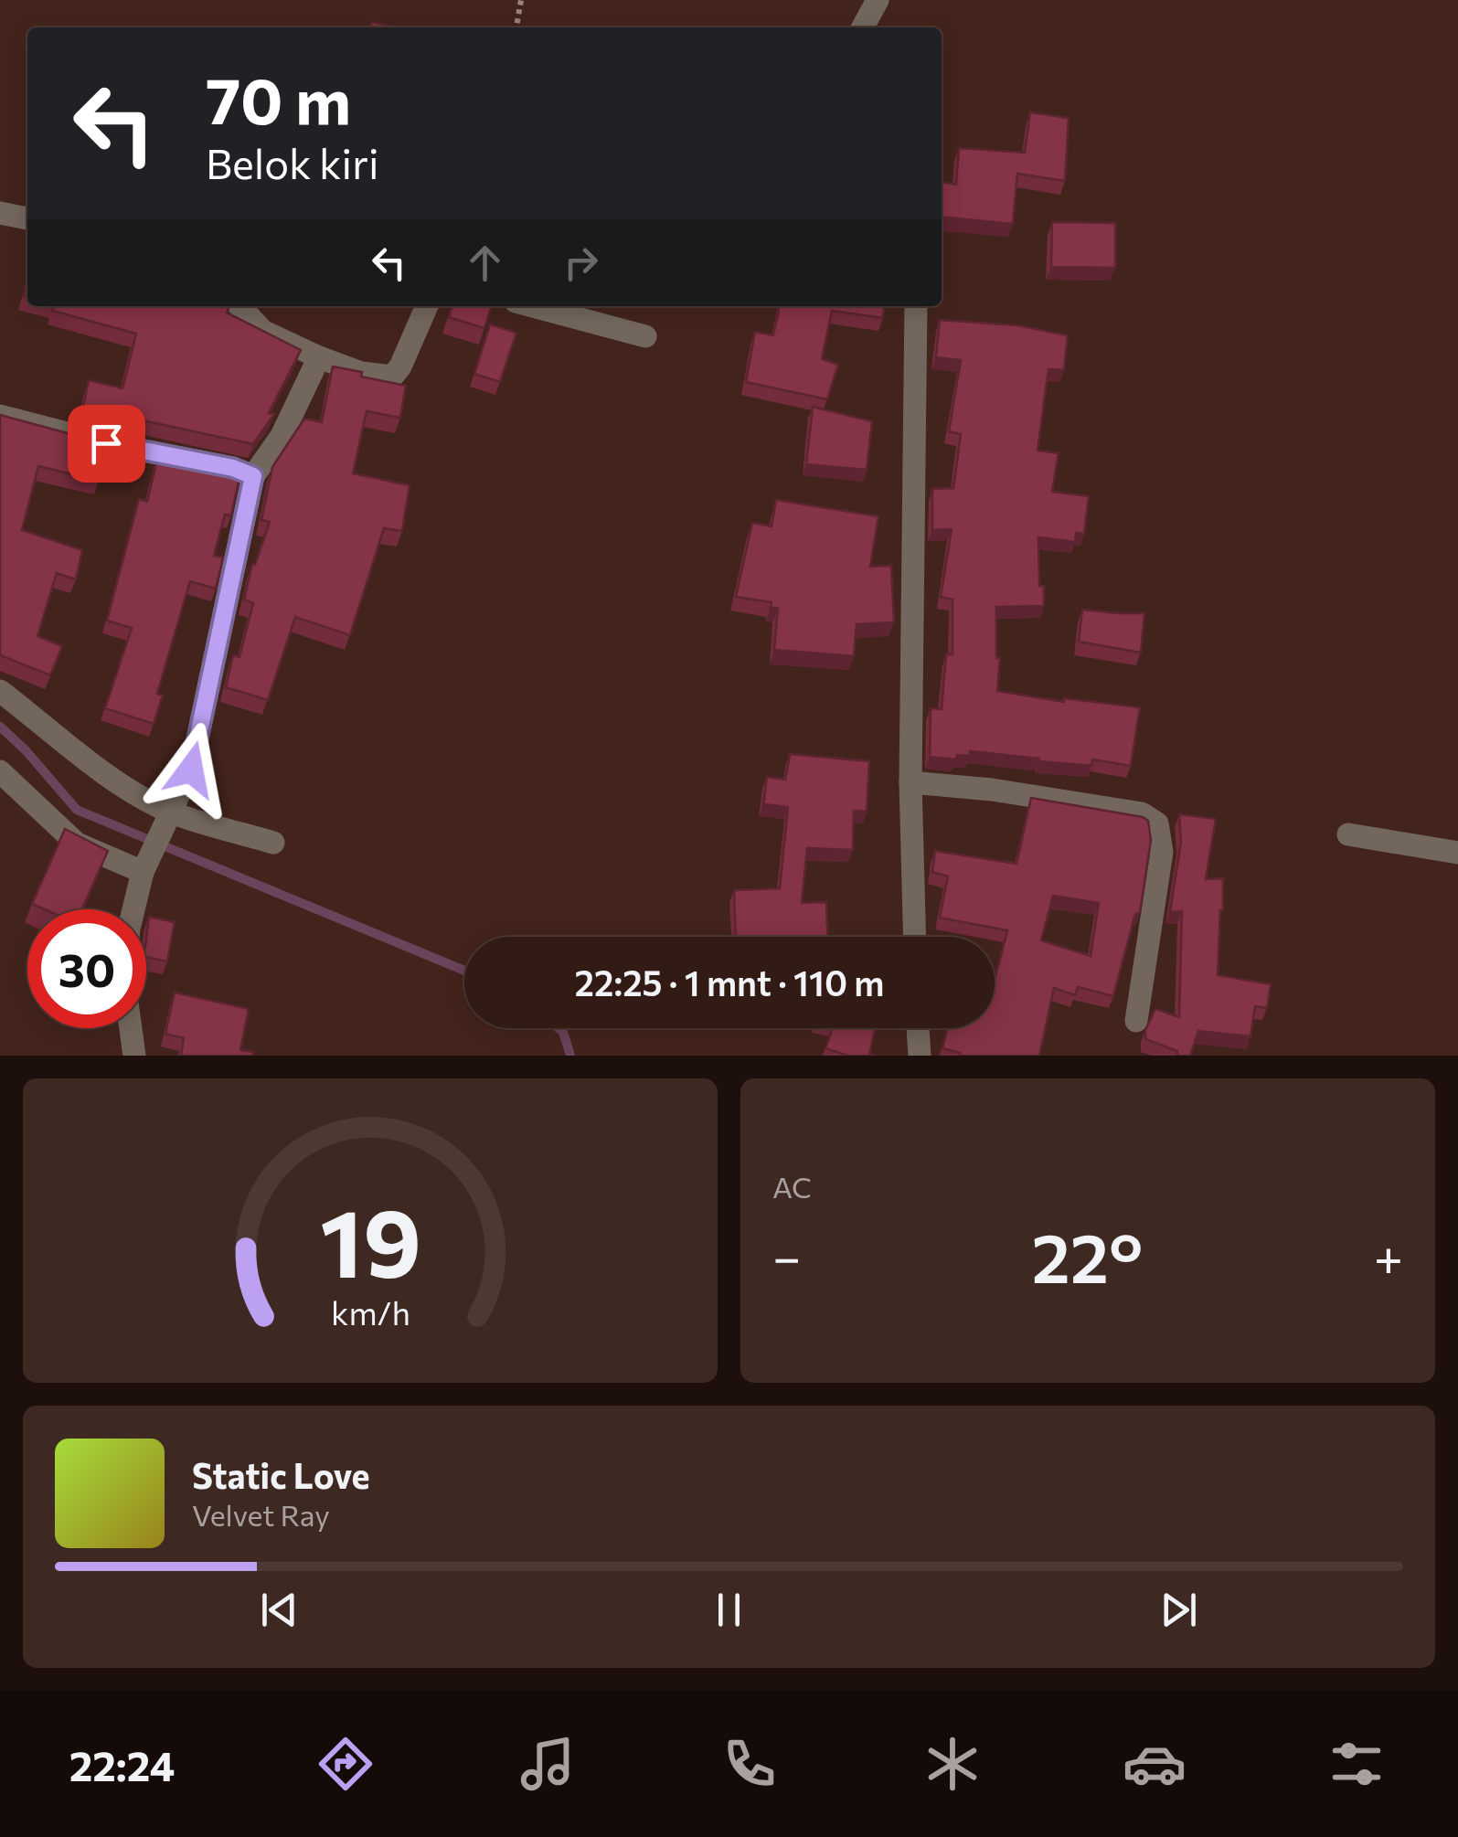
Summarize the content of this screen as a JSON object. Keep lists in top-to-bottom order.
{
  "page": {
    "turn": ["70 m", "Belok kiri"],
    "limit": "30",
    "trip": "22:25 · 1 mnt · 110 m",
    "tile": "AC",
    "heat": ["−", "22°", "+"],
    "song": ["Static Love", "Velvet Ray"],
    "tabs": "22:24",
    "gauge": ["19", "km/h"]
  }
}
